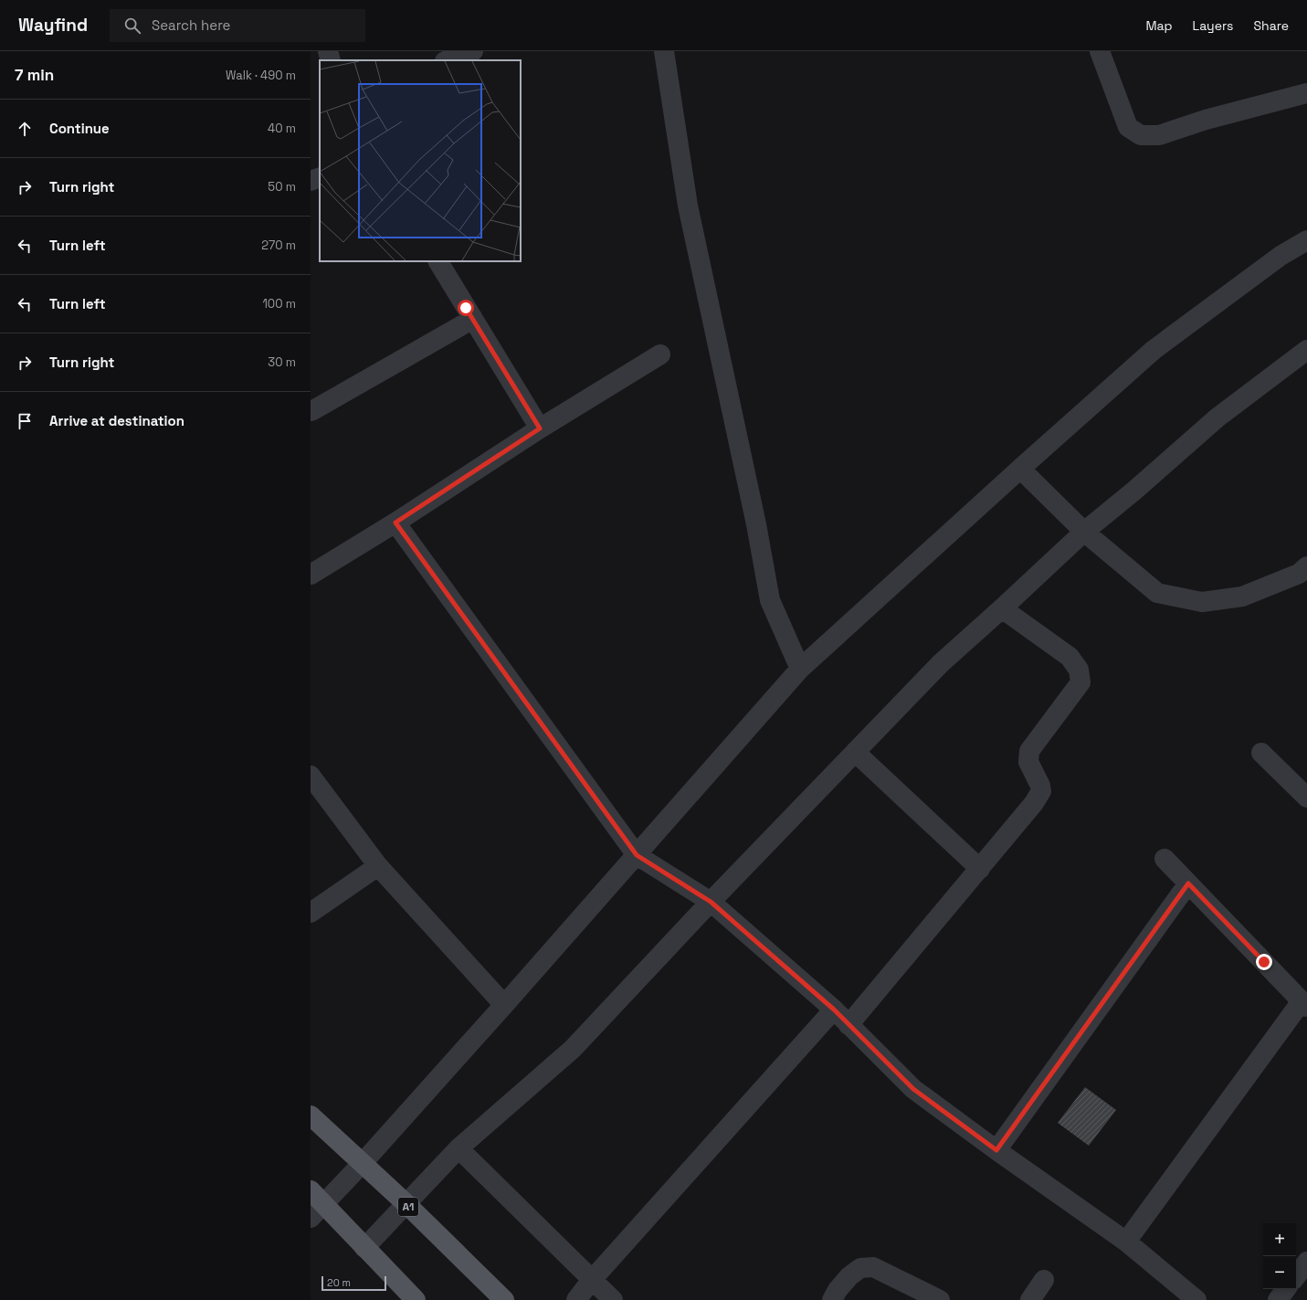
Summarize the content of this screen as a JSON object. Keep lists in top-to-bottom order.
{
  "streets": {
    "main road": ["A1"]
  },
  "scale_bar": "20 m",
  "page": {
    "header": "Wayfind",
    "search": "Search here",
    "nav": ["Map", "Layers", "Share"],
    "heading": ["7 min", "Walk · 490 m"],
    "list": [
      ["Continue", "40 m"],
      ["Turn right", "50 m"],
      ["Turn left", "270 m"],
      ["Turn left", "100 m"],
      ["Turn right", "30 m"],
      "Arrive at destination"
    ],
    "map_buttons": ["+", "−"],
    "scale": "20 m"
  }
}
